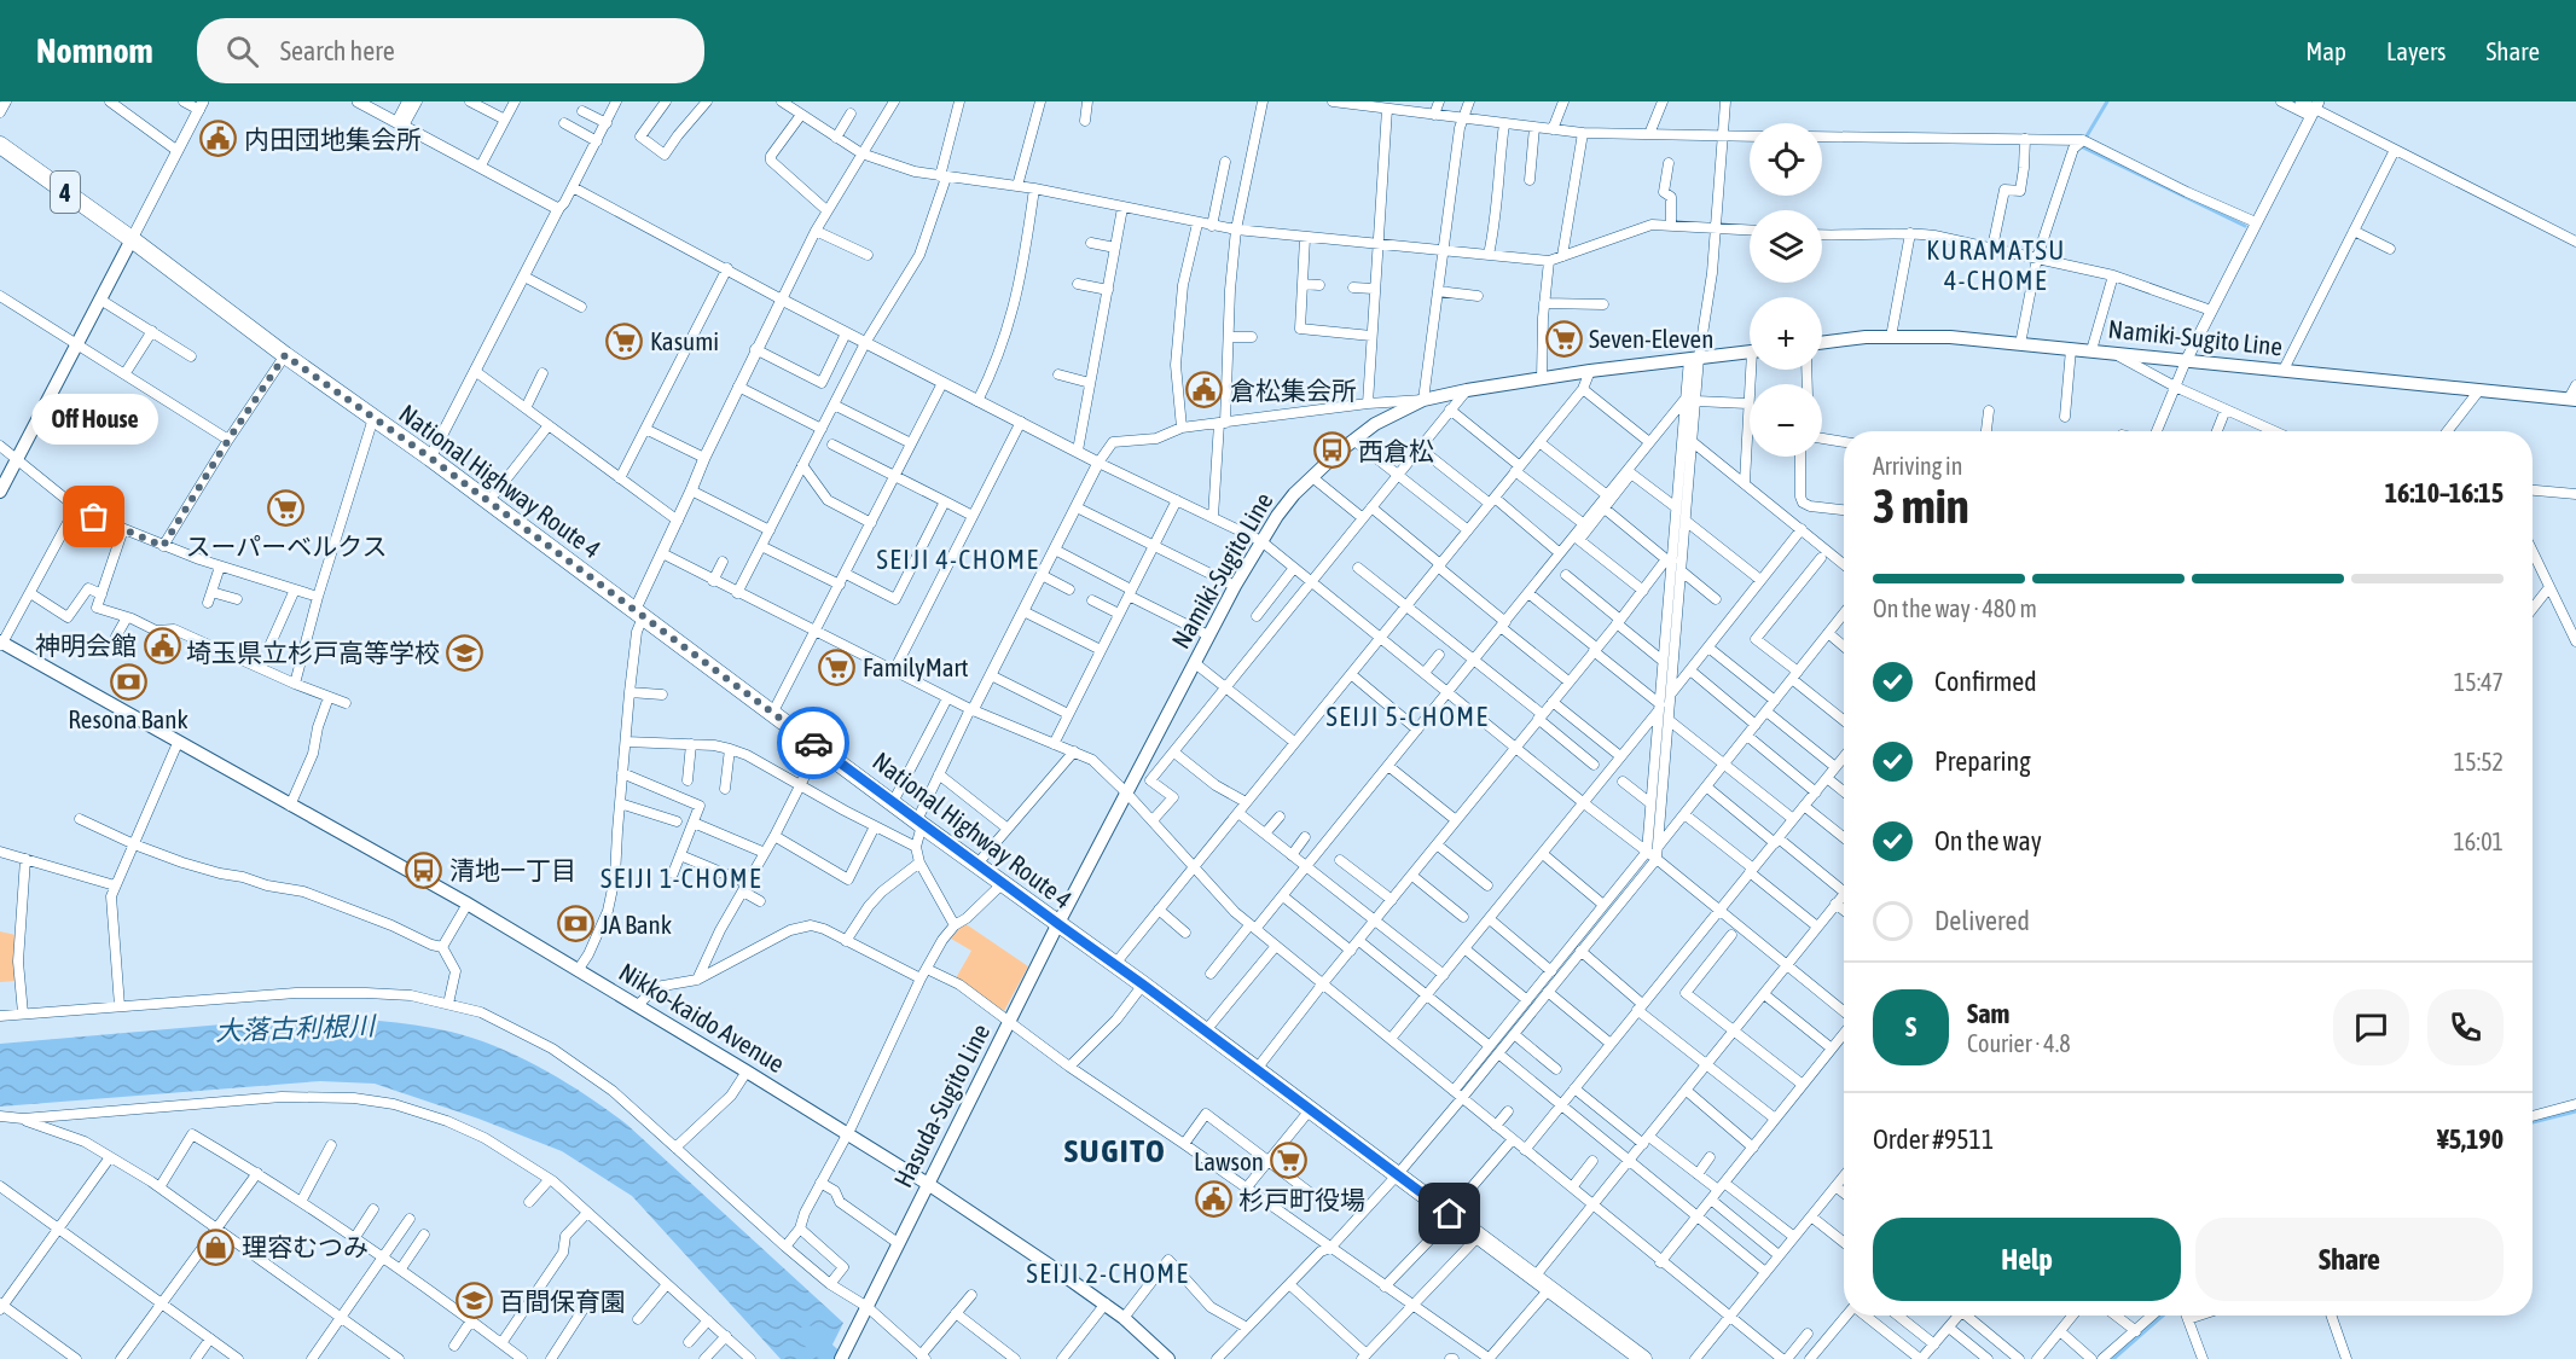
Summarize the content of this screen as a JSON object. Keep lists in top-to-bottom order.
{
  "streets": {
    "highway": ["4", "National Highway Route 4"],
    "main road": ["Namiki-Sugito Line", "Nikko-kaido Avenue", "Hasuda-Sugito Line"]
  },
  "crossings": [
    ["4", "National Highway Route 4"],
    ["Namiki-Sugito Line", "National Highway Route 4"],
    ["Namiki-Sugito Line", "Hasuda-Sugito Line"],
    ["National Highway Route 4", "Hasuda-Sugito Line"],
    ["Nikko-kaido Avenue", "Hasuda-Sugito Line"]
  ],
  "districts": [
    "KURAMATSU 4-CHOME",
    "SEIJI 4-CHOME",
    "SEIJI 5-CHOME",
    "SEIJI 1-CHOME",
    "SUGITO",
    "SEIJI 2-CHOME"
  ],
  "water": ["大落古利根川"],
  "places": {
    "public building": [
      "内田団地集会所",
      "倉松集会所",
      "神明会館",
      "杉戸町役場"
    ],
    "supermarket": [
      "Seven-Eleven",
      "Kasumi",
      "スーパーベルクス",
      "FamilyMart",
      "Lawson"
    ],
    "bus stop": ["西倉松", "清地一丁目"],
    "other": ["Off House"],
    "school or university": ["埼玉県立杉戸高等学校", "百間保育園"],
    "bank": ["Resona Bank", "JA Bank"],
    "shop": ["理容むつみ"]
  },
  "page": {
    "header": "Nomnom",
    "search": "Search here",
    "nav": ["Map", "Layers", "Share"],
    "map_buttons": ["+", "−"],
    "bubble": "Off House",
    "heading": ["3 min", "Arriving in", "16:10–16:15"],
    "panel": [
      "Sam",
      "Courier · 4.8",
      "Order #9511",
      "¥5,190"
    ],
    "bar": "On the way · 480 m",
    "list": [
      ["Confirmed", "15:47"],
      ["Preparing", "15:52"],
      ["On the way", "16:01"],
      "Delivered"
    ],
    "round": "S",
    "buttons": ["Help", "Share"]
  }
}
